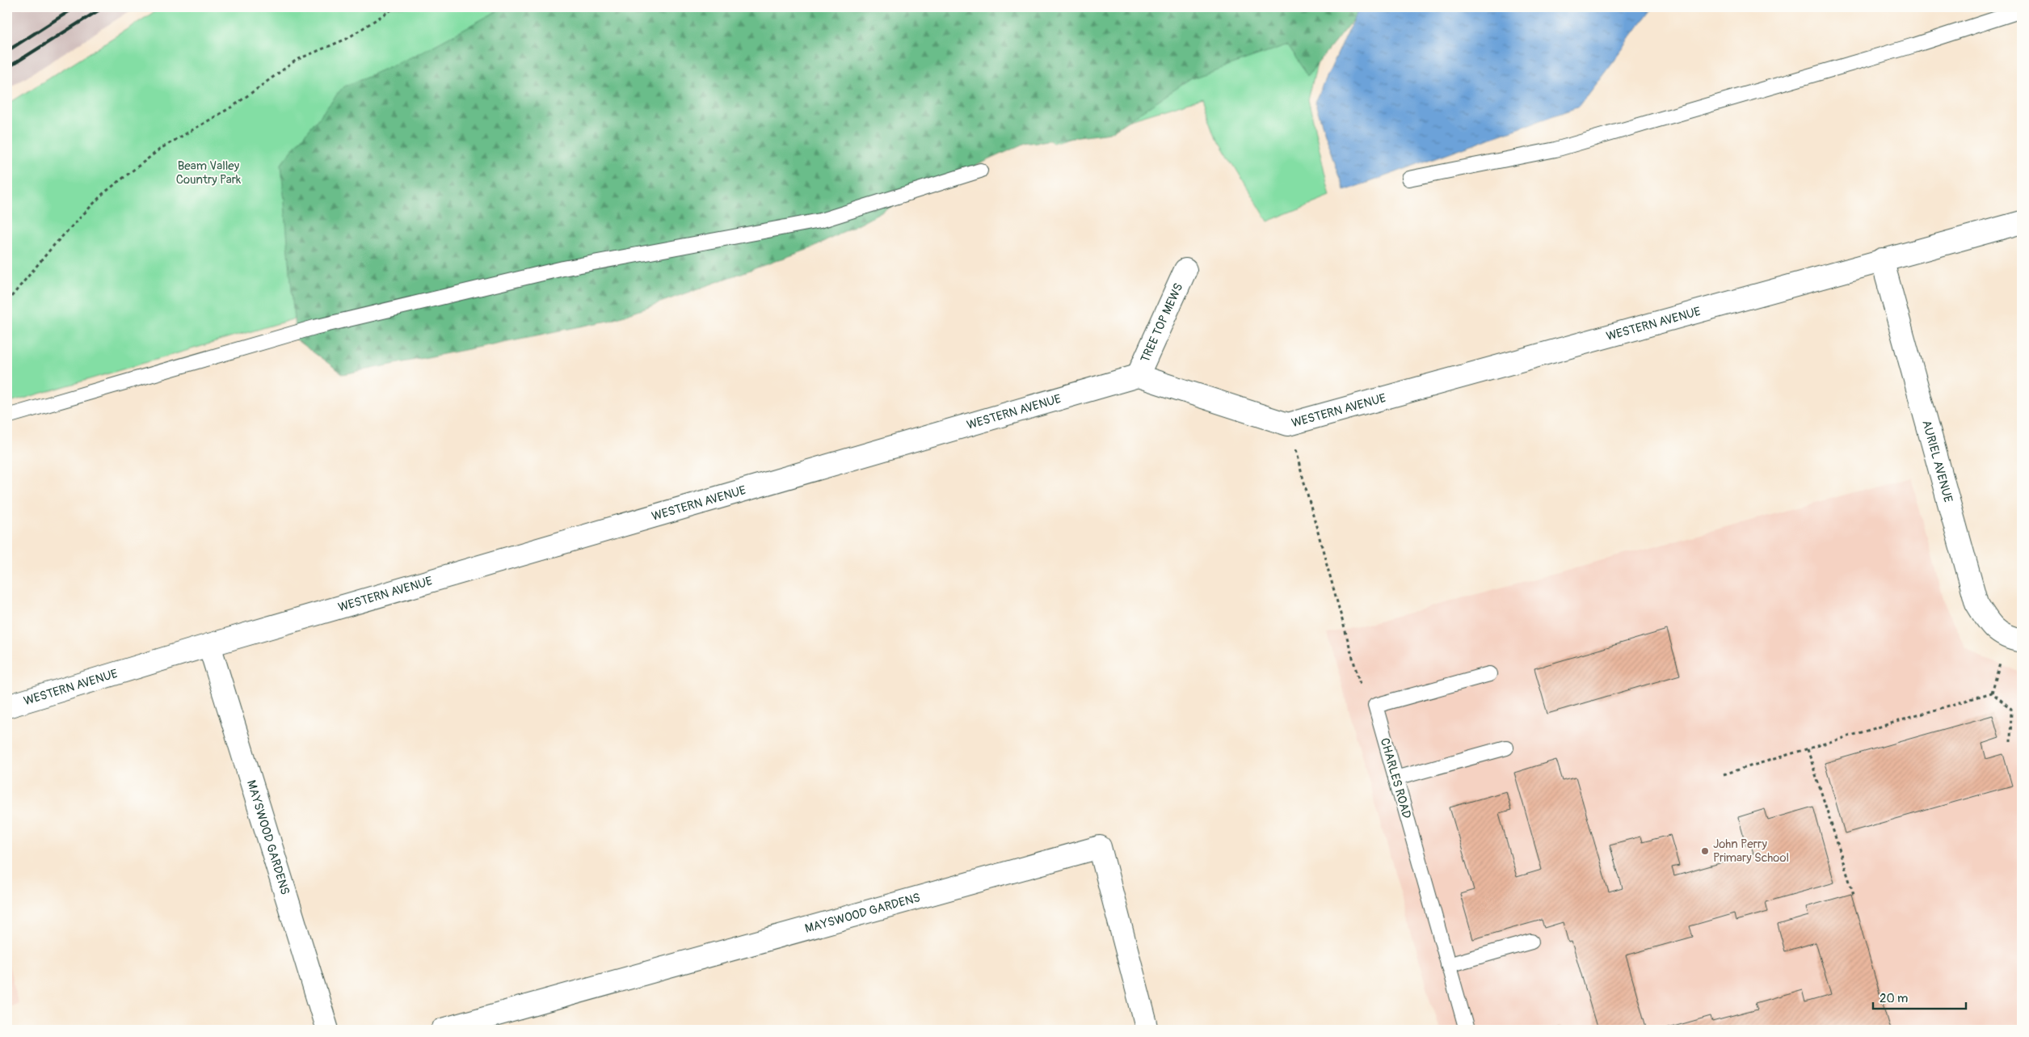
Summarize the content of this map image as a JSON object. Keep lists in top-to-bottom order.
{
  "streets": {
    "street": [
      "TREE TOP MEWS",
      "WESTERN AVENUE",
      "AURIEL AVENUE",
      "MAYSWOOD GARDENS"
    ],
    "lane": ["CHARLES ROAD"]
  },
  "crossings": [
    ["TREE TOP MEWS", "WESTERN AVENUE"],
    ["WESTERN AVENUE", "AURIEL AVENUE"],
    ["WESTERN AVENUE", "MAYSWOOD GARDENS"]
  ],
  "parks": ["Beam Valley Country Park"],
  "places": ["John Perry Primary School"],
  "scale_bar": "20 m"
}
